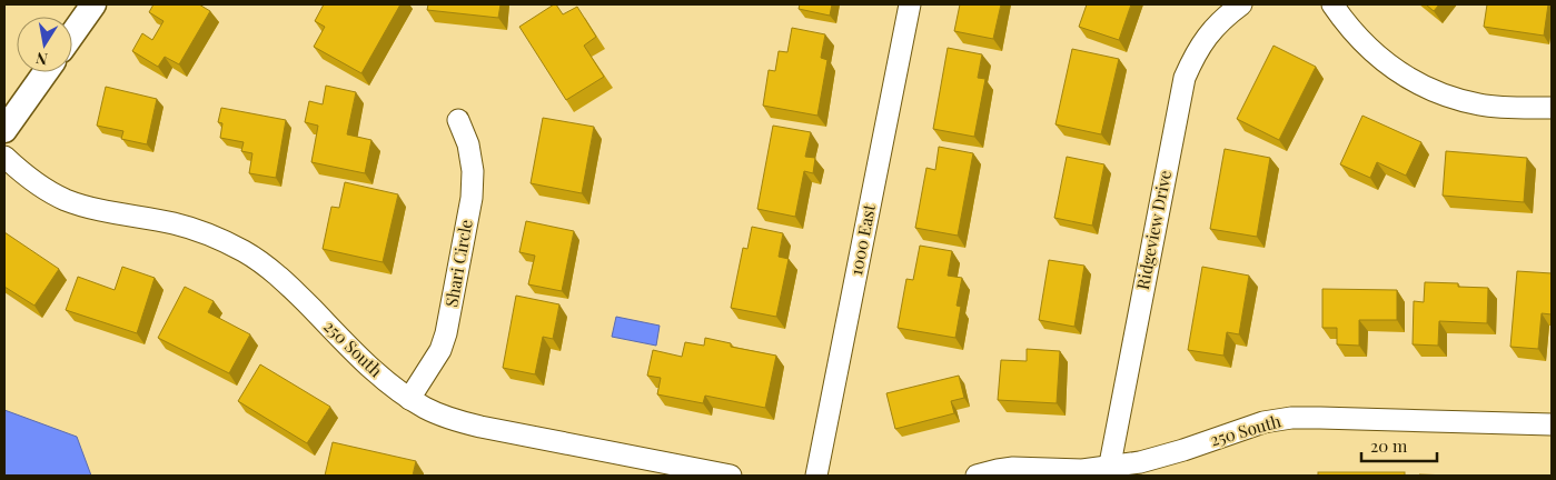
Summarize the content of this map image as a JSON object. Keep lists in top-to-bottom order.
{
  "streets": {
    "street": [
      "Ridgeview Drive",
      "1000 East",
      "Shari Circle",
      "250 South"
    ]
  },
  "crossings": [
    ["Ridgeview Drive", "250 South"],
    ["Shari Circle", "250 South"]
  ],
  "scale_bar": "20 m",
  "north": "bottom"
}
